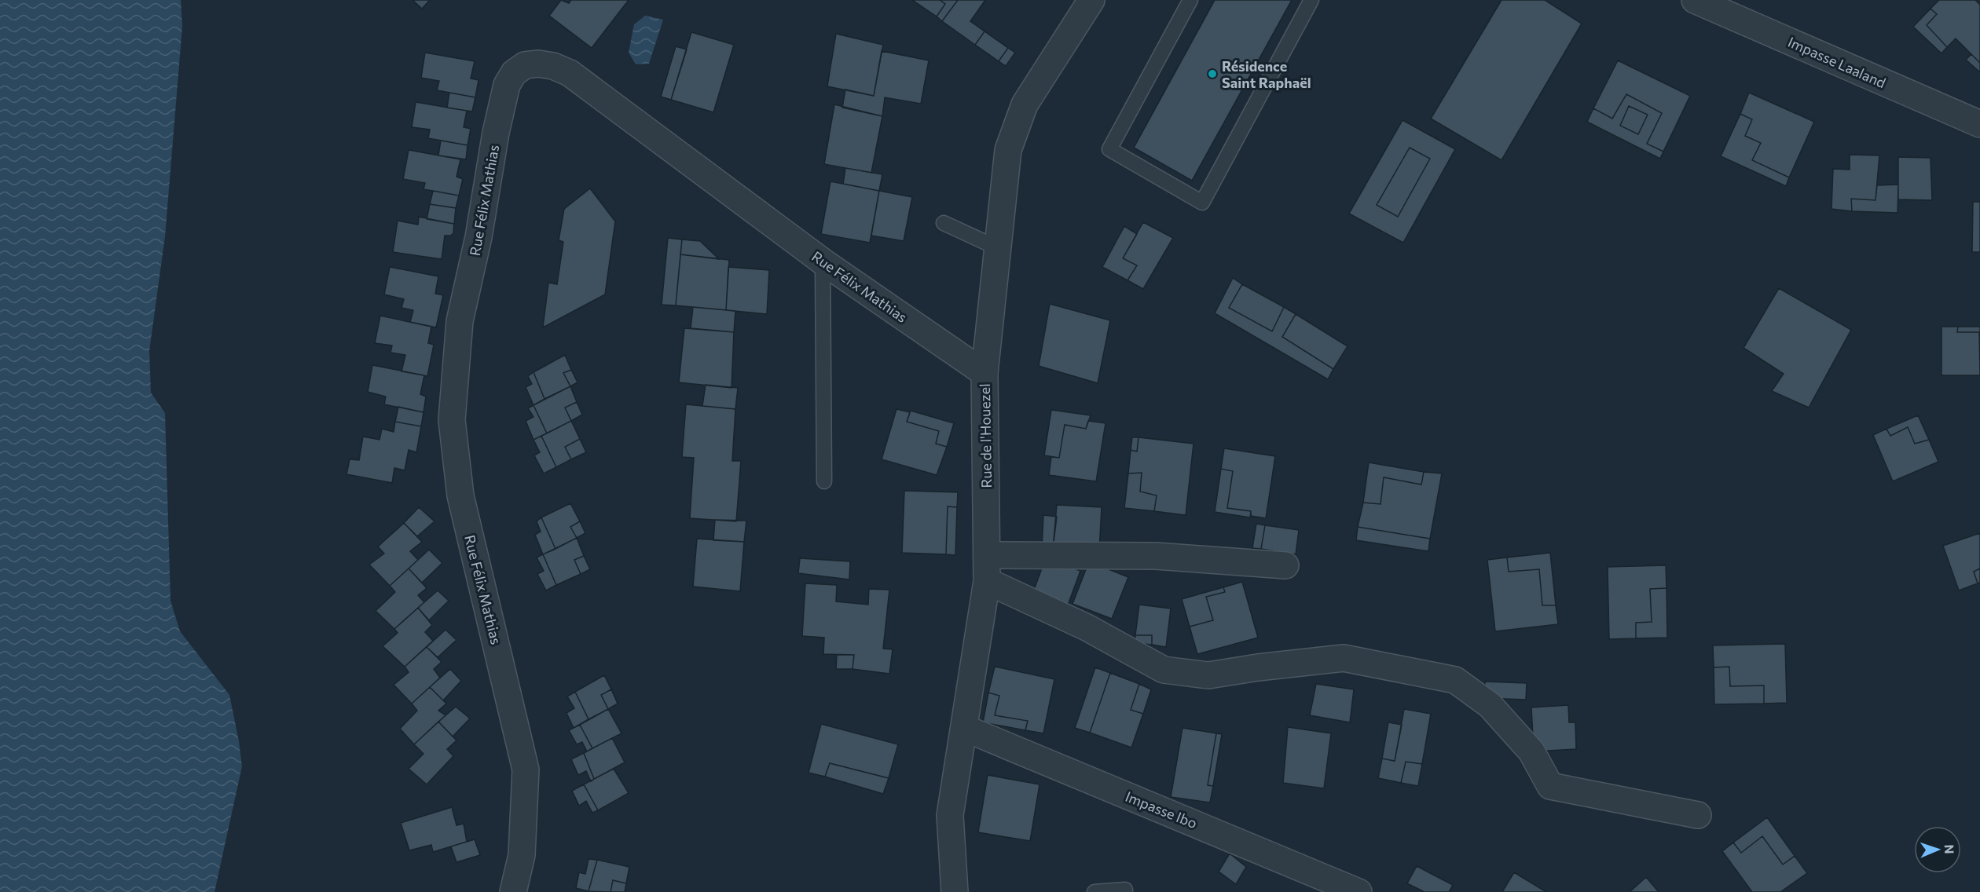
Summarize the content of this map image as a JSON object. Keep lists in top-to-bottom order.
{
  "streets": {
    "street": [
      "Impasse Laaland",
      "Rue Félix Mathias",
      "Rue de l'Houezel",
      "Impasse Ibo"
    ]
  },
  "crossings": [
    ["Rue Félix Mathias", "Rue de l'Houezel"],
    ["Rue de l'Houezel", "Impasse Ibo"]
  ],
  "places": ["Résidence Saint Raphaël"],
  "north": "right"
}
